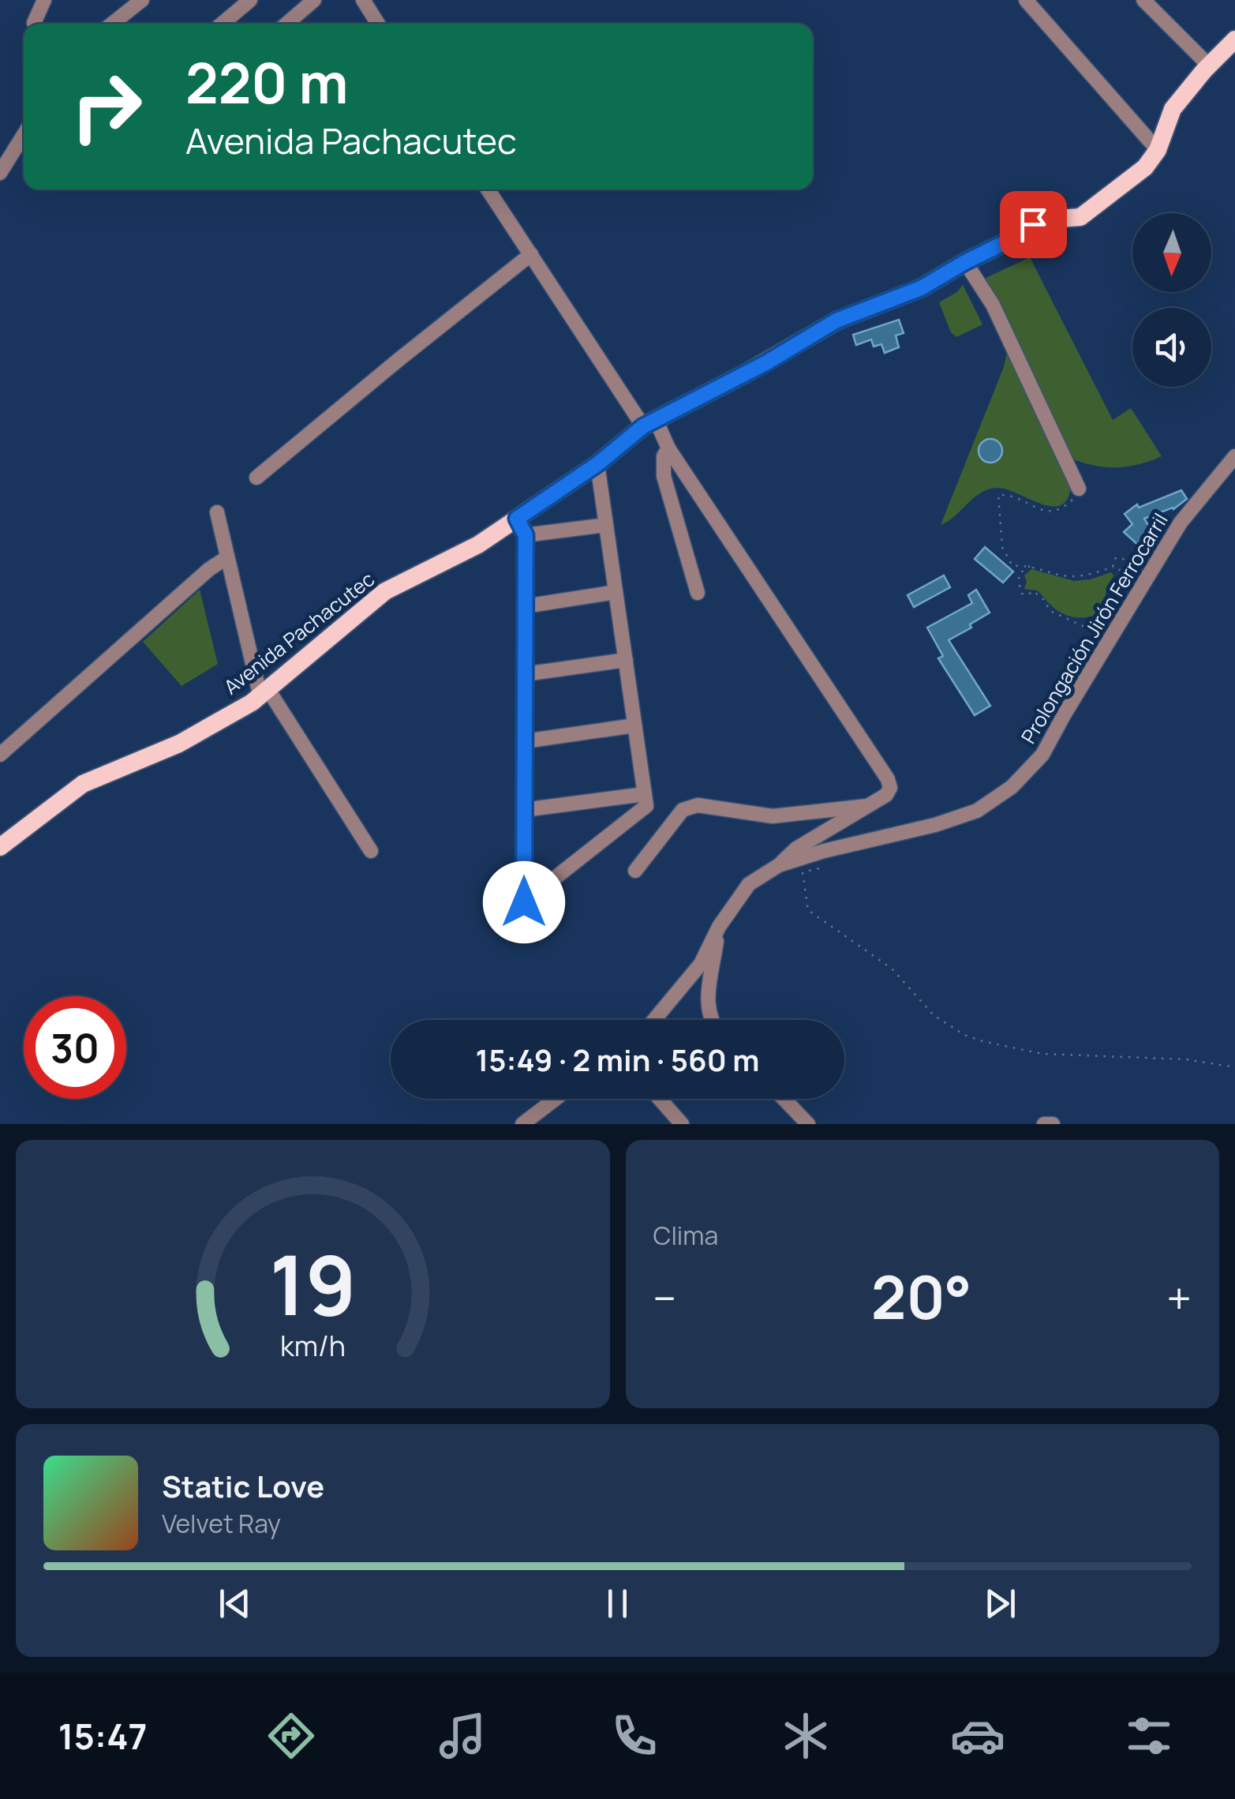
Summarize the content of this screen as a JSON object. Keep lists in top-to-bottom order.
{
  "streets": {
    "main road": ["Avenida Pachacutec"],
    "street": ["Prolongación Jirón Ferrocarril"]
  },
  "north": "bottom",
  "page": {
    "turn": ["220 m", "Avenida Pachacutec"],
    "limit": "30",
    "trip": "15:49 · 2 min · 560 m",
    "tile": "Clima",
    "heat": ["−", "20°", "+"],
    "song": ["Static Love", "Velvet Ray"],
    "tabs": "15:47",
    "gauge": ["19", "km/h"]
  }
}
